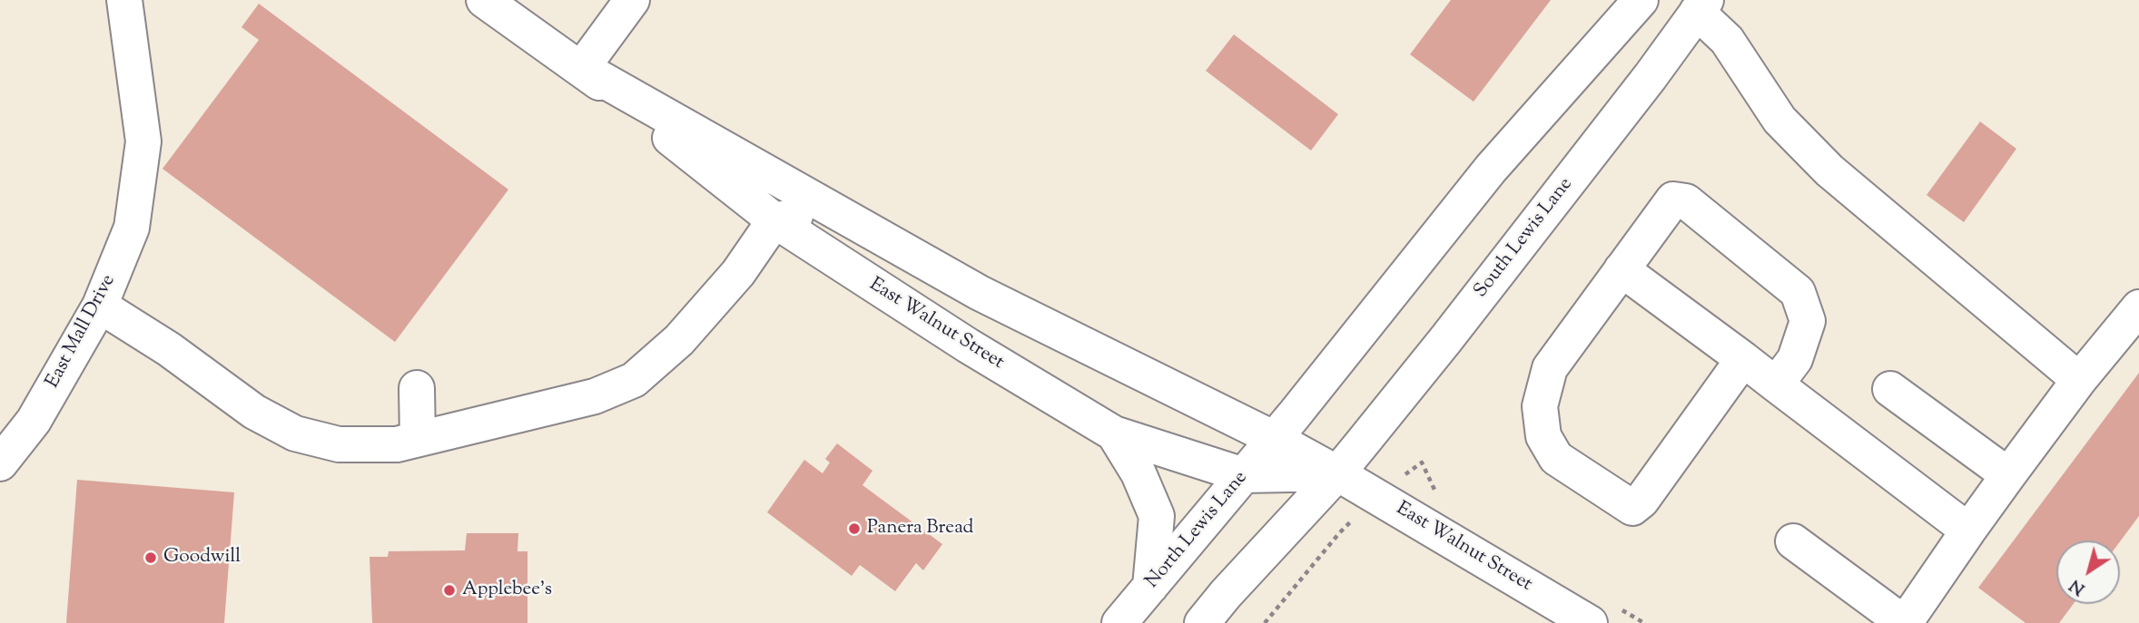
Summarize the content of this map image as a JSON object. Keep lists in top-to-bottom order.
{
  "streets": {
    "street": [
      "South Lewis Lane",
      "East Walnut Street",
      "East Mall Drive",
      "North Lewis Lane"
    ]
  },
  "crossings": [
    ["South Lewis Lane", "East Walnut Street"],
    ["East Walnut Street", "North Lewis Lane"]
  ],
  "places": ["Panera Bread", "Goodwill", "Applebee's"],
  "north": "bottom left"
}
